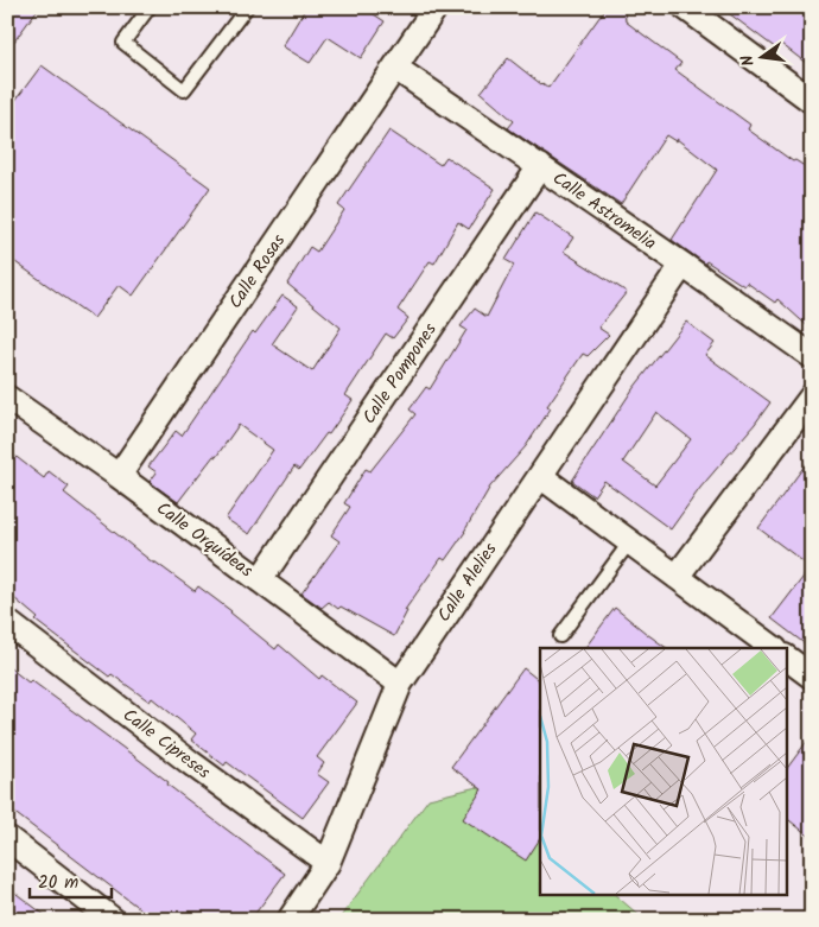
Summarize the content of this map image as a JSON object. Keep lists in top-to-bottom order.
{
  "streets": {
    "street": [
      "Calle Astromelia",
      "Calle Rosas",
      "Calle Pompones",
      "Calle Orquídeas",
      "Calle Alelies",
      "Calle Cipreses"
    ]
  },
  "crossings": [
    ["Calle Astromelia", "Calle Rosas"],
    ["Calle Astromelia", "Calle Pompones"],
    ["Calle Astromelia", "Calle Alelies"],
    ["Calle Rosas", "Calle Orquídeas"],
    ["Calle Pompones", "Calle Orquídeas"],
    ["Calle Orquídeas", "Calle Alelies"],
    ["Calle Alelies", "Calle Cipreses"]
  ],
  "scale_bar": "20 m",
  "north": "left"
}
